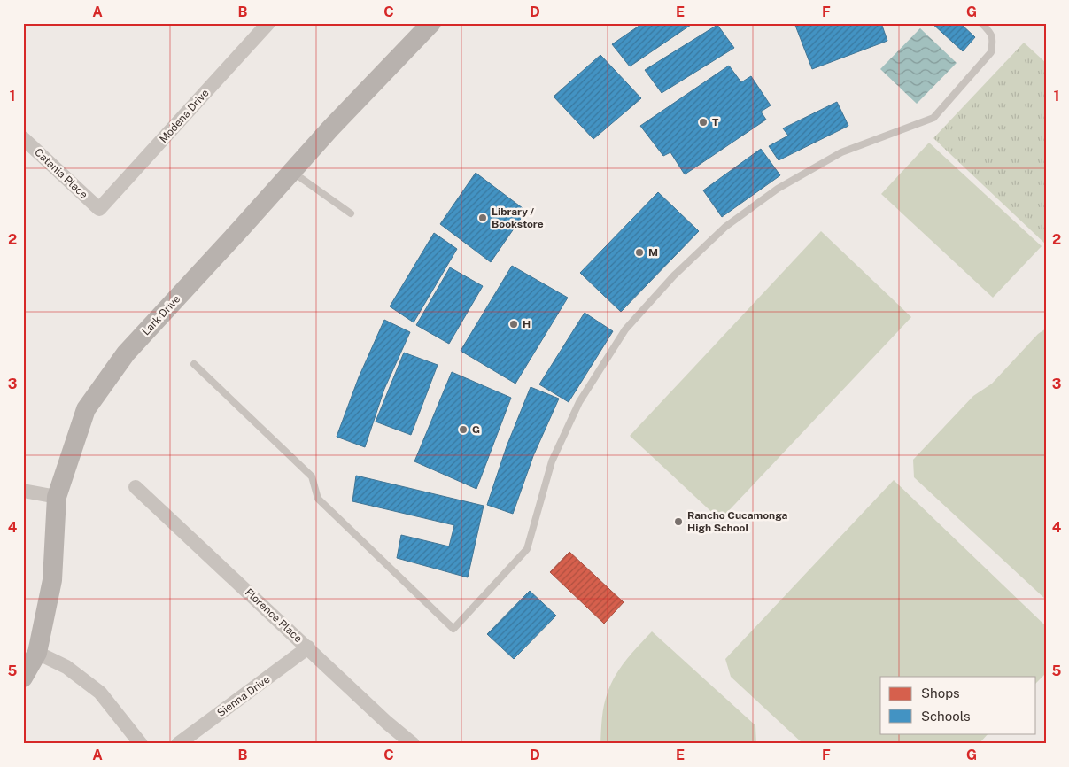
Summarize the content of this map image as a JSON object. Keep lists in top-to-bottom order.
{
  "streets": {
    "street": [
      "Modena Drive",
      "Catania Place",
      "Lark Drive",
      "Florence Place",
      "Sienna Drive"
    ]
  },
  "crossings": [
    ["Modena Drive", "Catania Place"],
    ["Florence Place", "Sienna Drive"]
  ],
  "places": [
    "T",
    "Library / Bookstore",
    "M",
    "H",
    "G",
    "Rancho Cucamonga High School"
  ],
  "legend": ["Shops", "Schools"],
  "grid": {
    "columns": [
      "A",
      "B",
      "C",
      "D",
      "E",
      "F",
      "G"
    ],
    "rows": [
      "1",
      "2",
      "3",
      "4",
      "5"
    ]
  }
}
